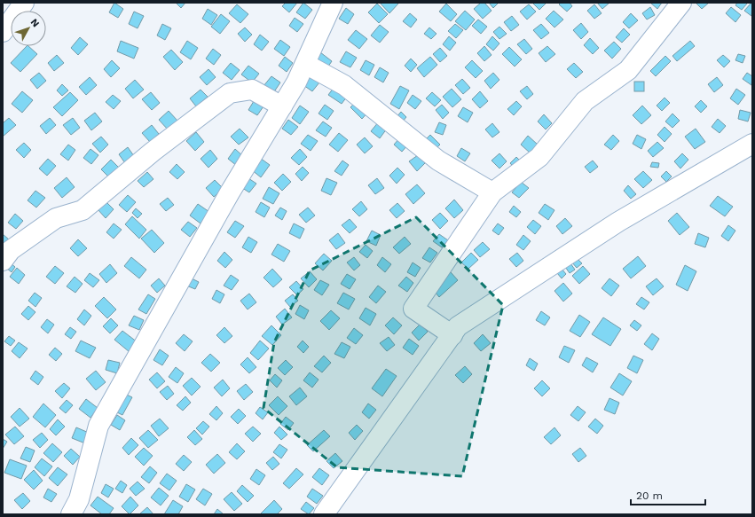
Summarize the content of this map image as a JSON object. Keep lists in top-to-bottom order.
{
  "scale_bar": "20 m",
  "north": "top right"
}
